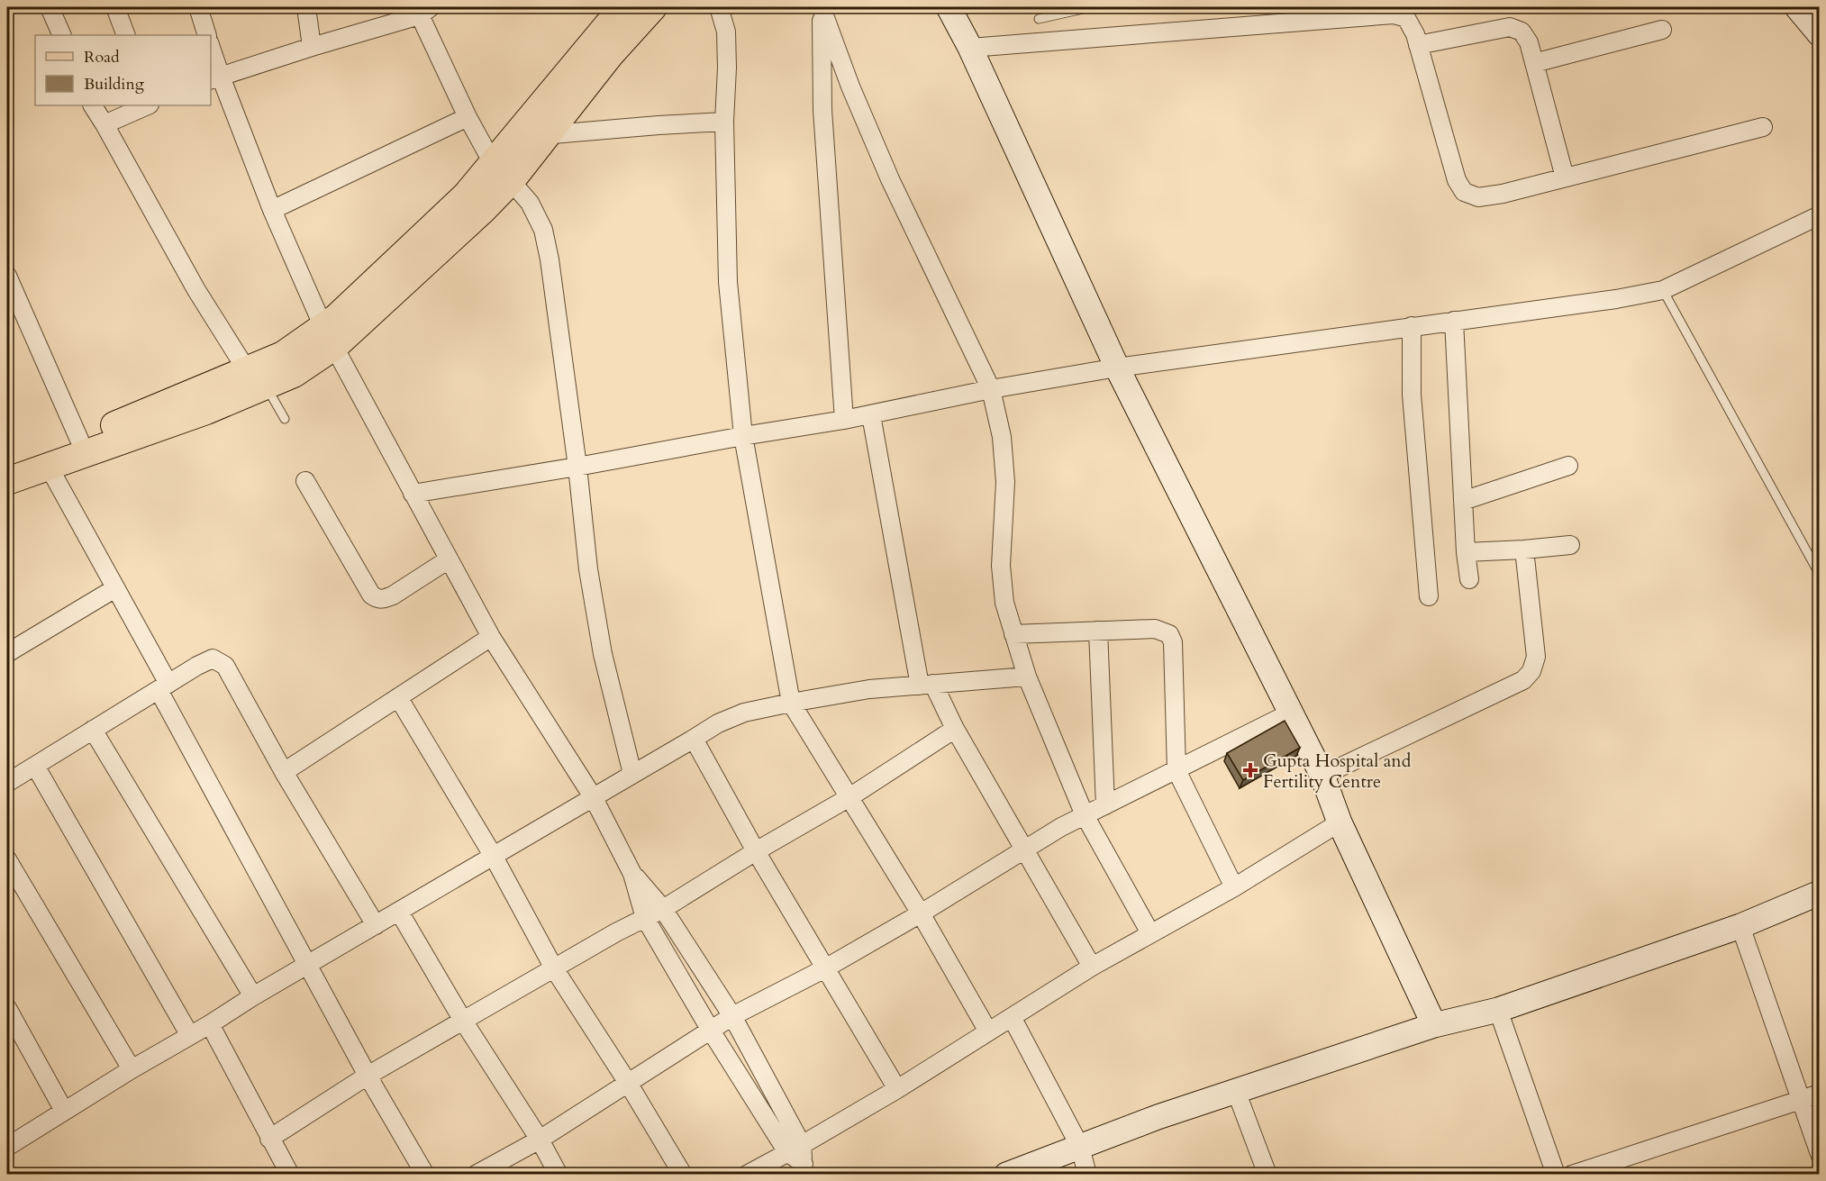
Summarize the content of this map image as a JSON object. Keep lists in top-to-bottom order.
{
  "places": {
    "health": ["Gupta Hospital and Fertility Centre"]
  },
  "legend": ["Road", "Building"]
}
